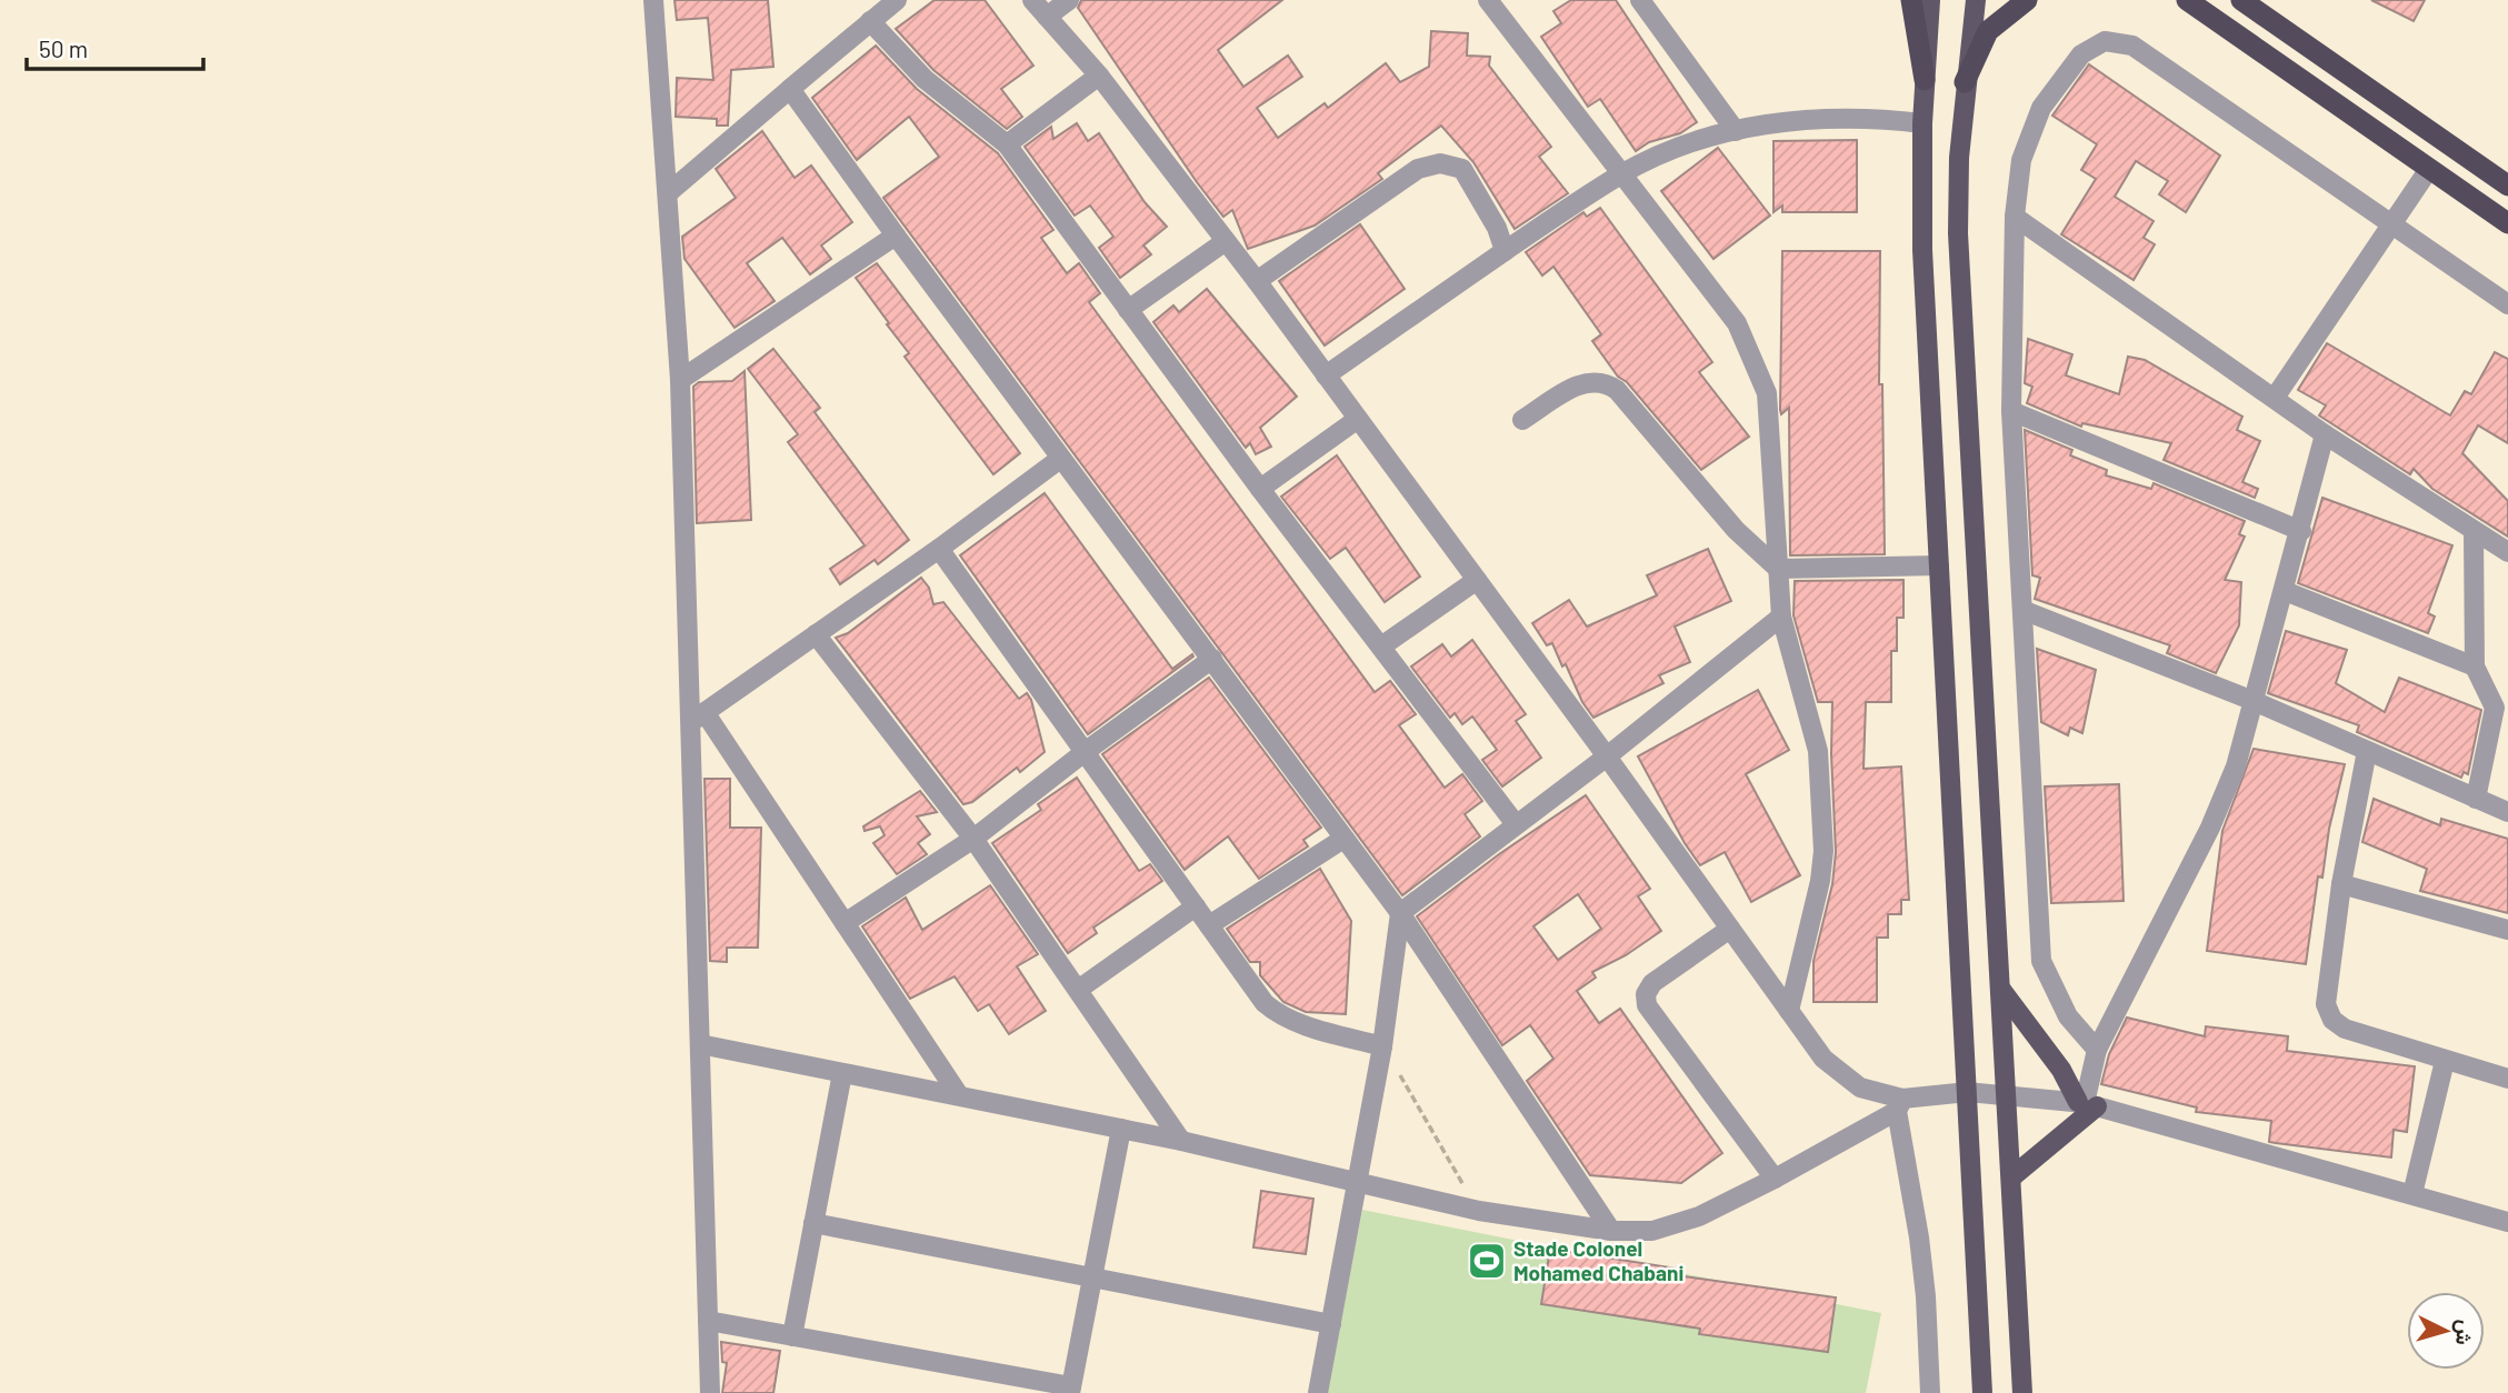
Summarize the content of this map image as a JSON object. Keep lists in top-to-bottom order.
{
  "places": {
    "sports": ["Stade Colonel Mohamed Chabani"]
  },
  "scale_bar": "50 m",
  "north": "right"
}
